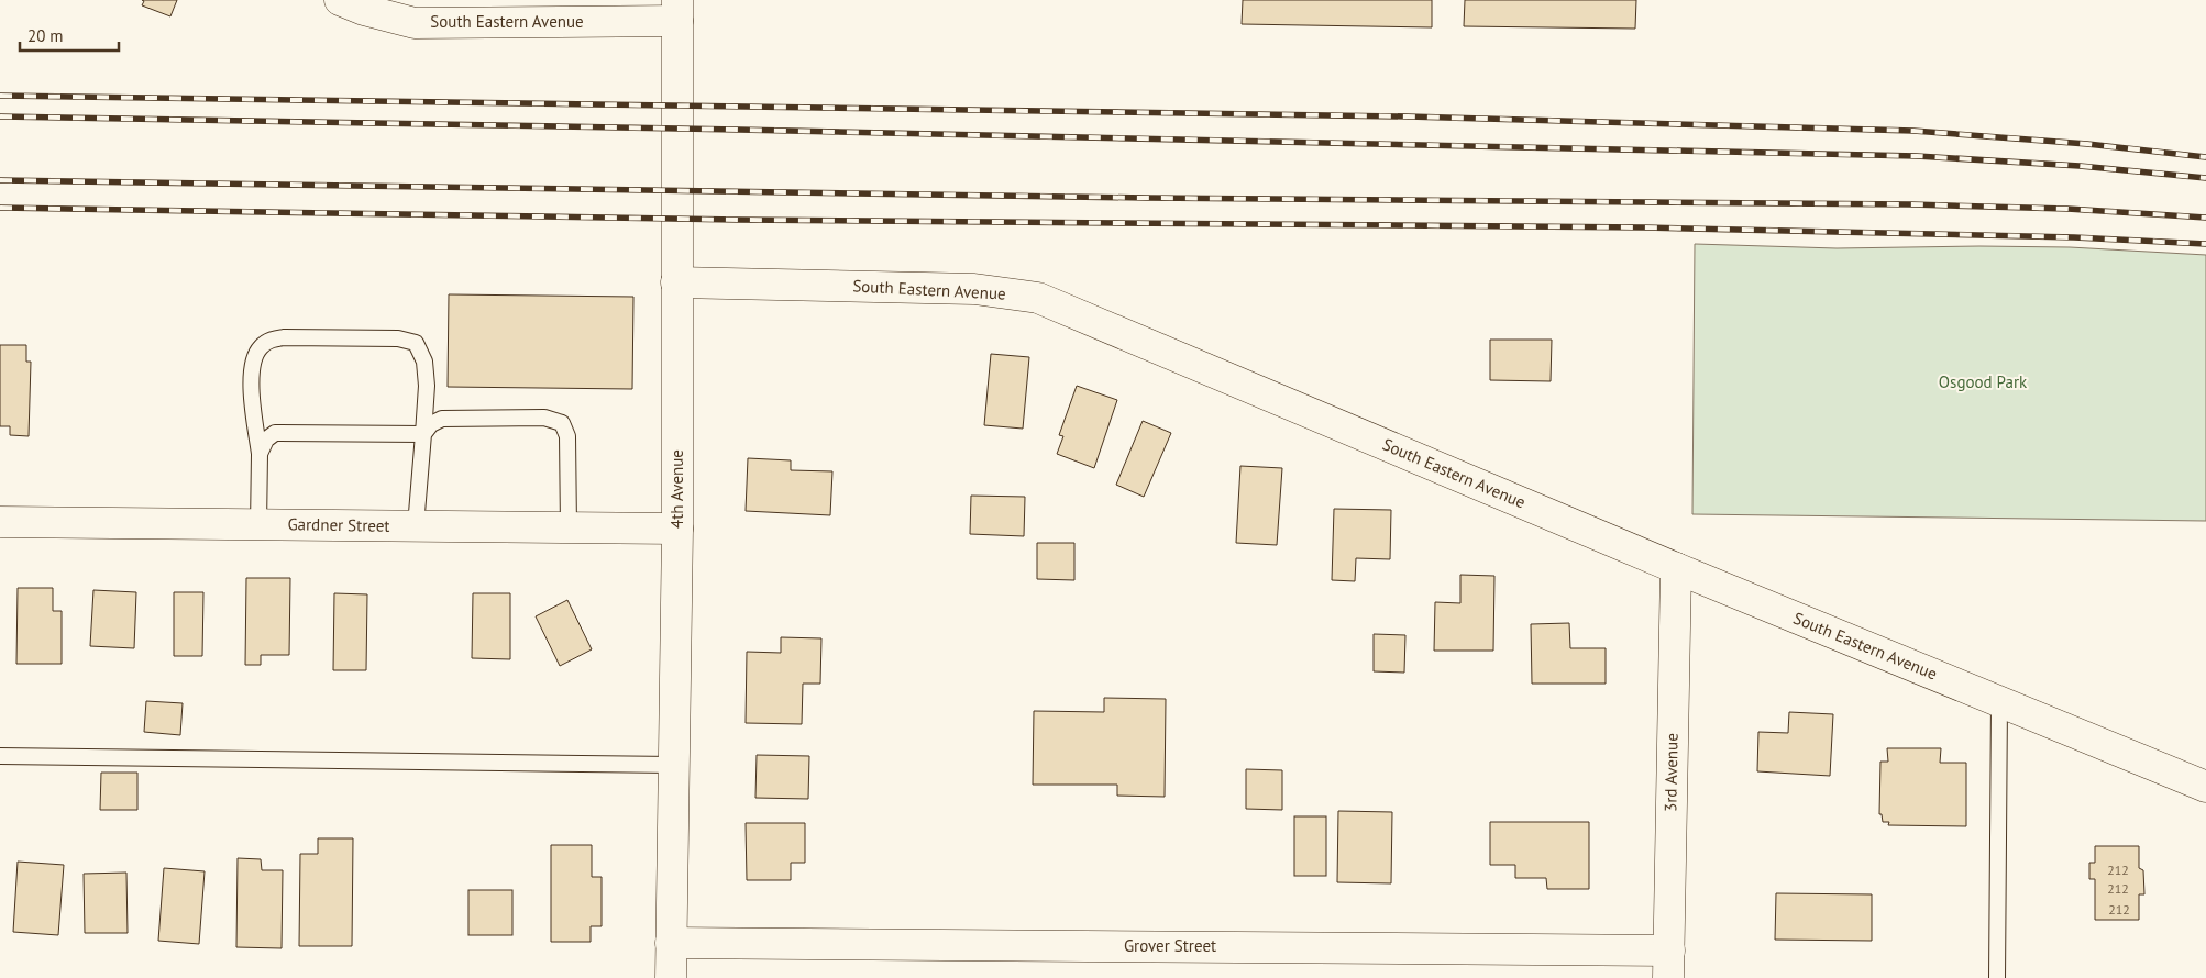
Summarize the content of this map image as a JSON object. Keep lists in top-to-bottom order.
{
  "streets": {
    "street": [
      "South Eastern Avenue",
      "4th Avenue",
      "Gardner Street",
      "3rd Avenue",
      "Grover Street"
    ]
  },
  "crossings": [
    ["South Eastern Avenue", "4th Avenue"],
    ["South Eastern Avenue", "3rd Avenue"],
    ["4th Avenue", "Gardner Street"],
    ["4th Avenue", "Grover Street"],
    ["3rd Avenue", "Grover Street"]
  ],
  "parks": ["Osgood Park"],
  "house_numbers": ["212", "212", "212"],
  "scale_bar": "20 m"
}
